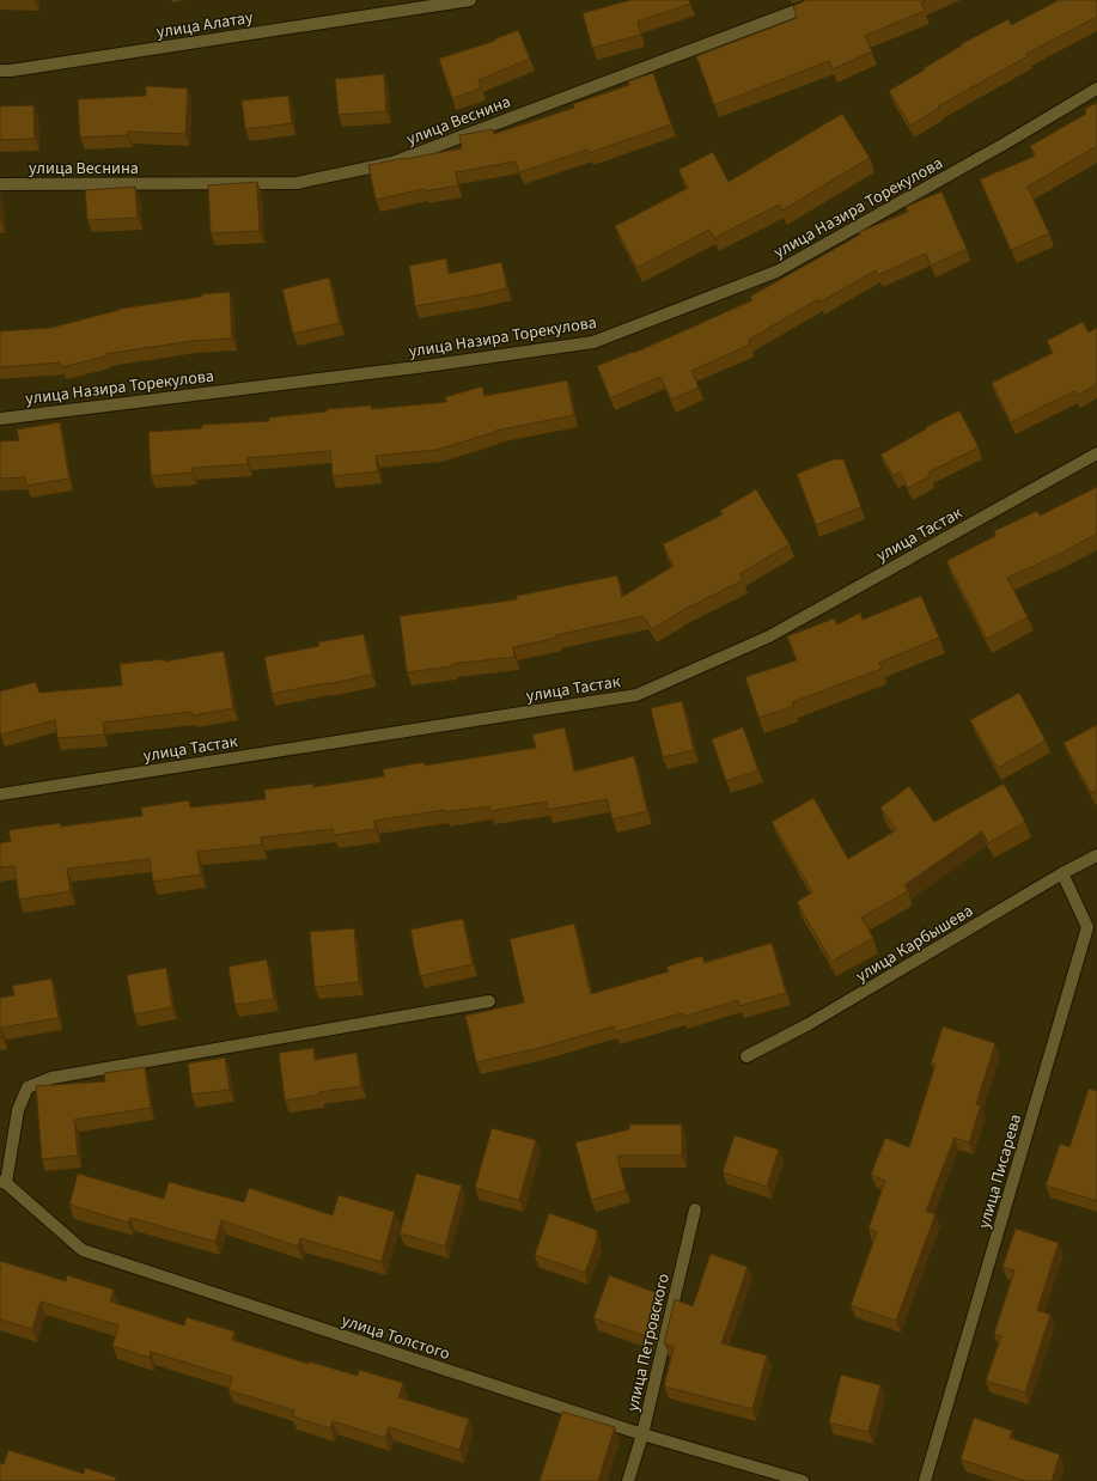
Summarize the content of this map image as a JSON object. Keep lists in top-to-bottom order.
{
  "streets": {
    "street": [
      "улица Алатау",
      "улица Веснина",
      "улица Назира Торекулова",
      "улица Тастак",
      "улица Карбышева",
      "улица Писарева",
      "улица Толстого",
      "улица Петровского"
    ]
  },
  "crossings": [
    ["улица Карбышева", "улица Писарева"],
    ["улица Толстого", "улица Петровского"]
  ]
}
